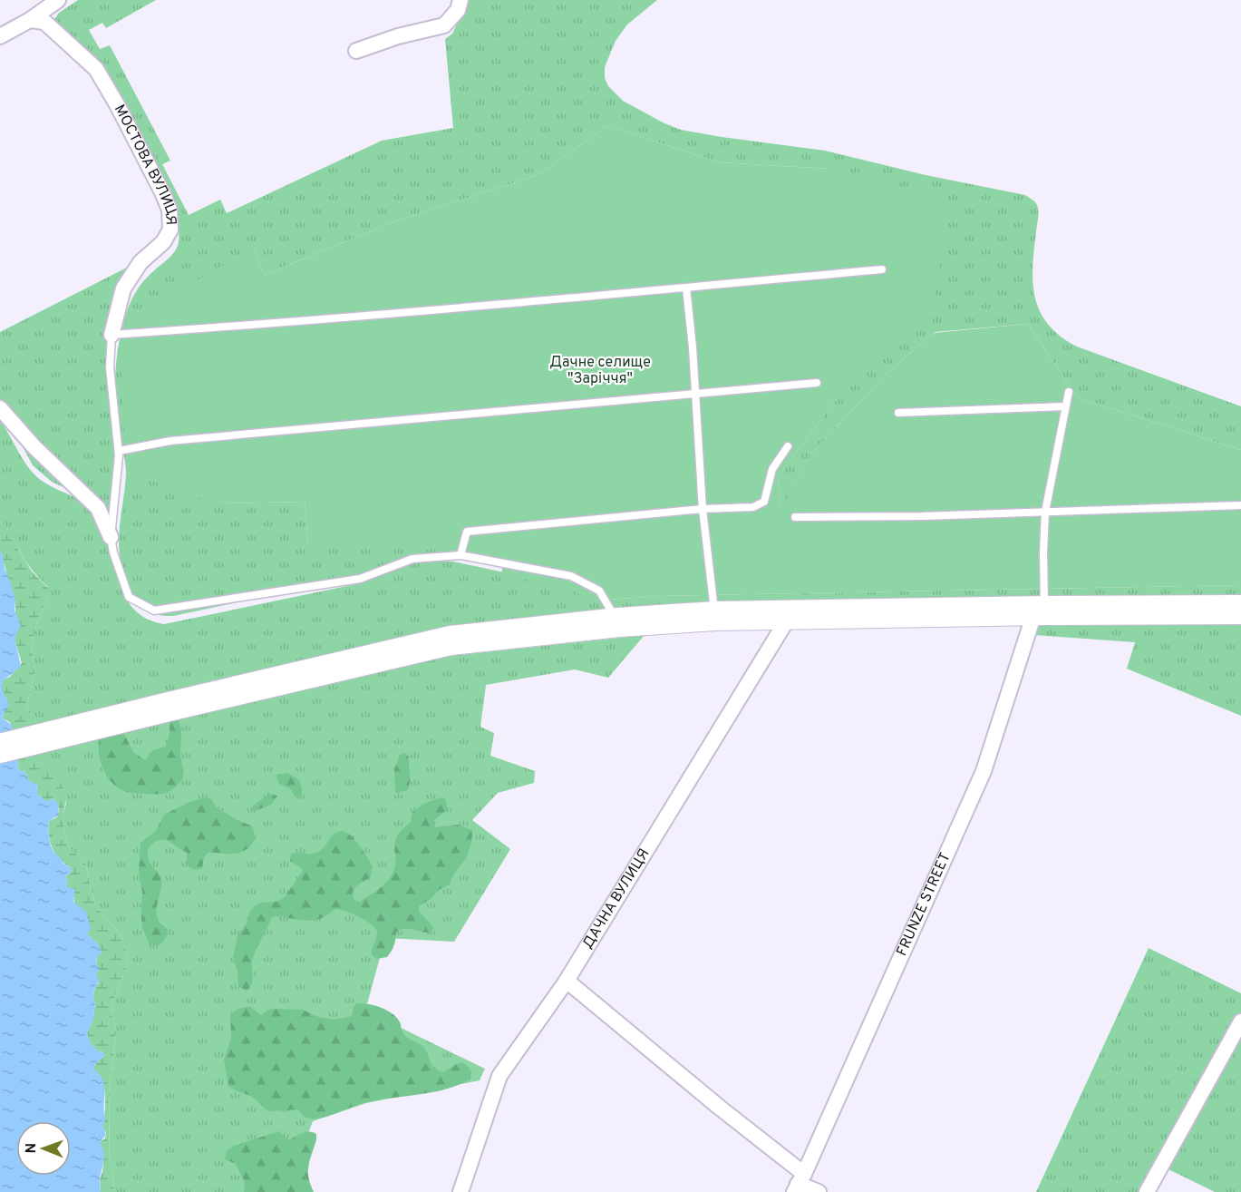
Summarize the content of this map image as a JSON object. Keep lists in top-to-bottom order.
{
  "streets": {
    "street": ["МОСТОВА ВУЛИЦЯ", "ДАЧНА ВУЛИЦЯ", "FRUNZE STREET"]
  },
  "parks": ["Дачне селище \"Заріччя\""],
  "north": "left"
}
